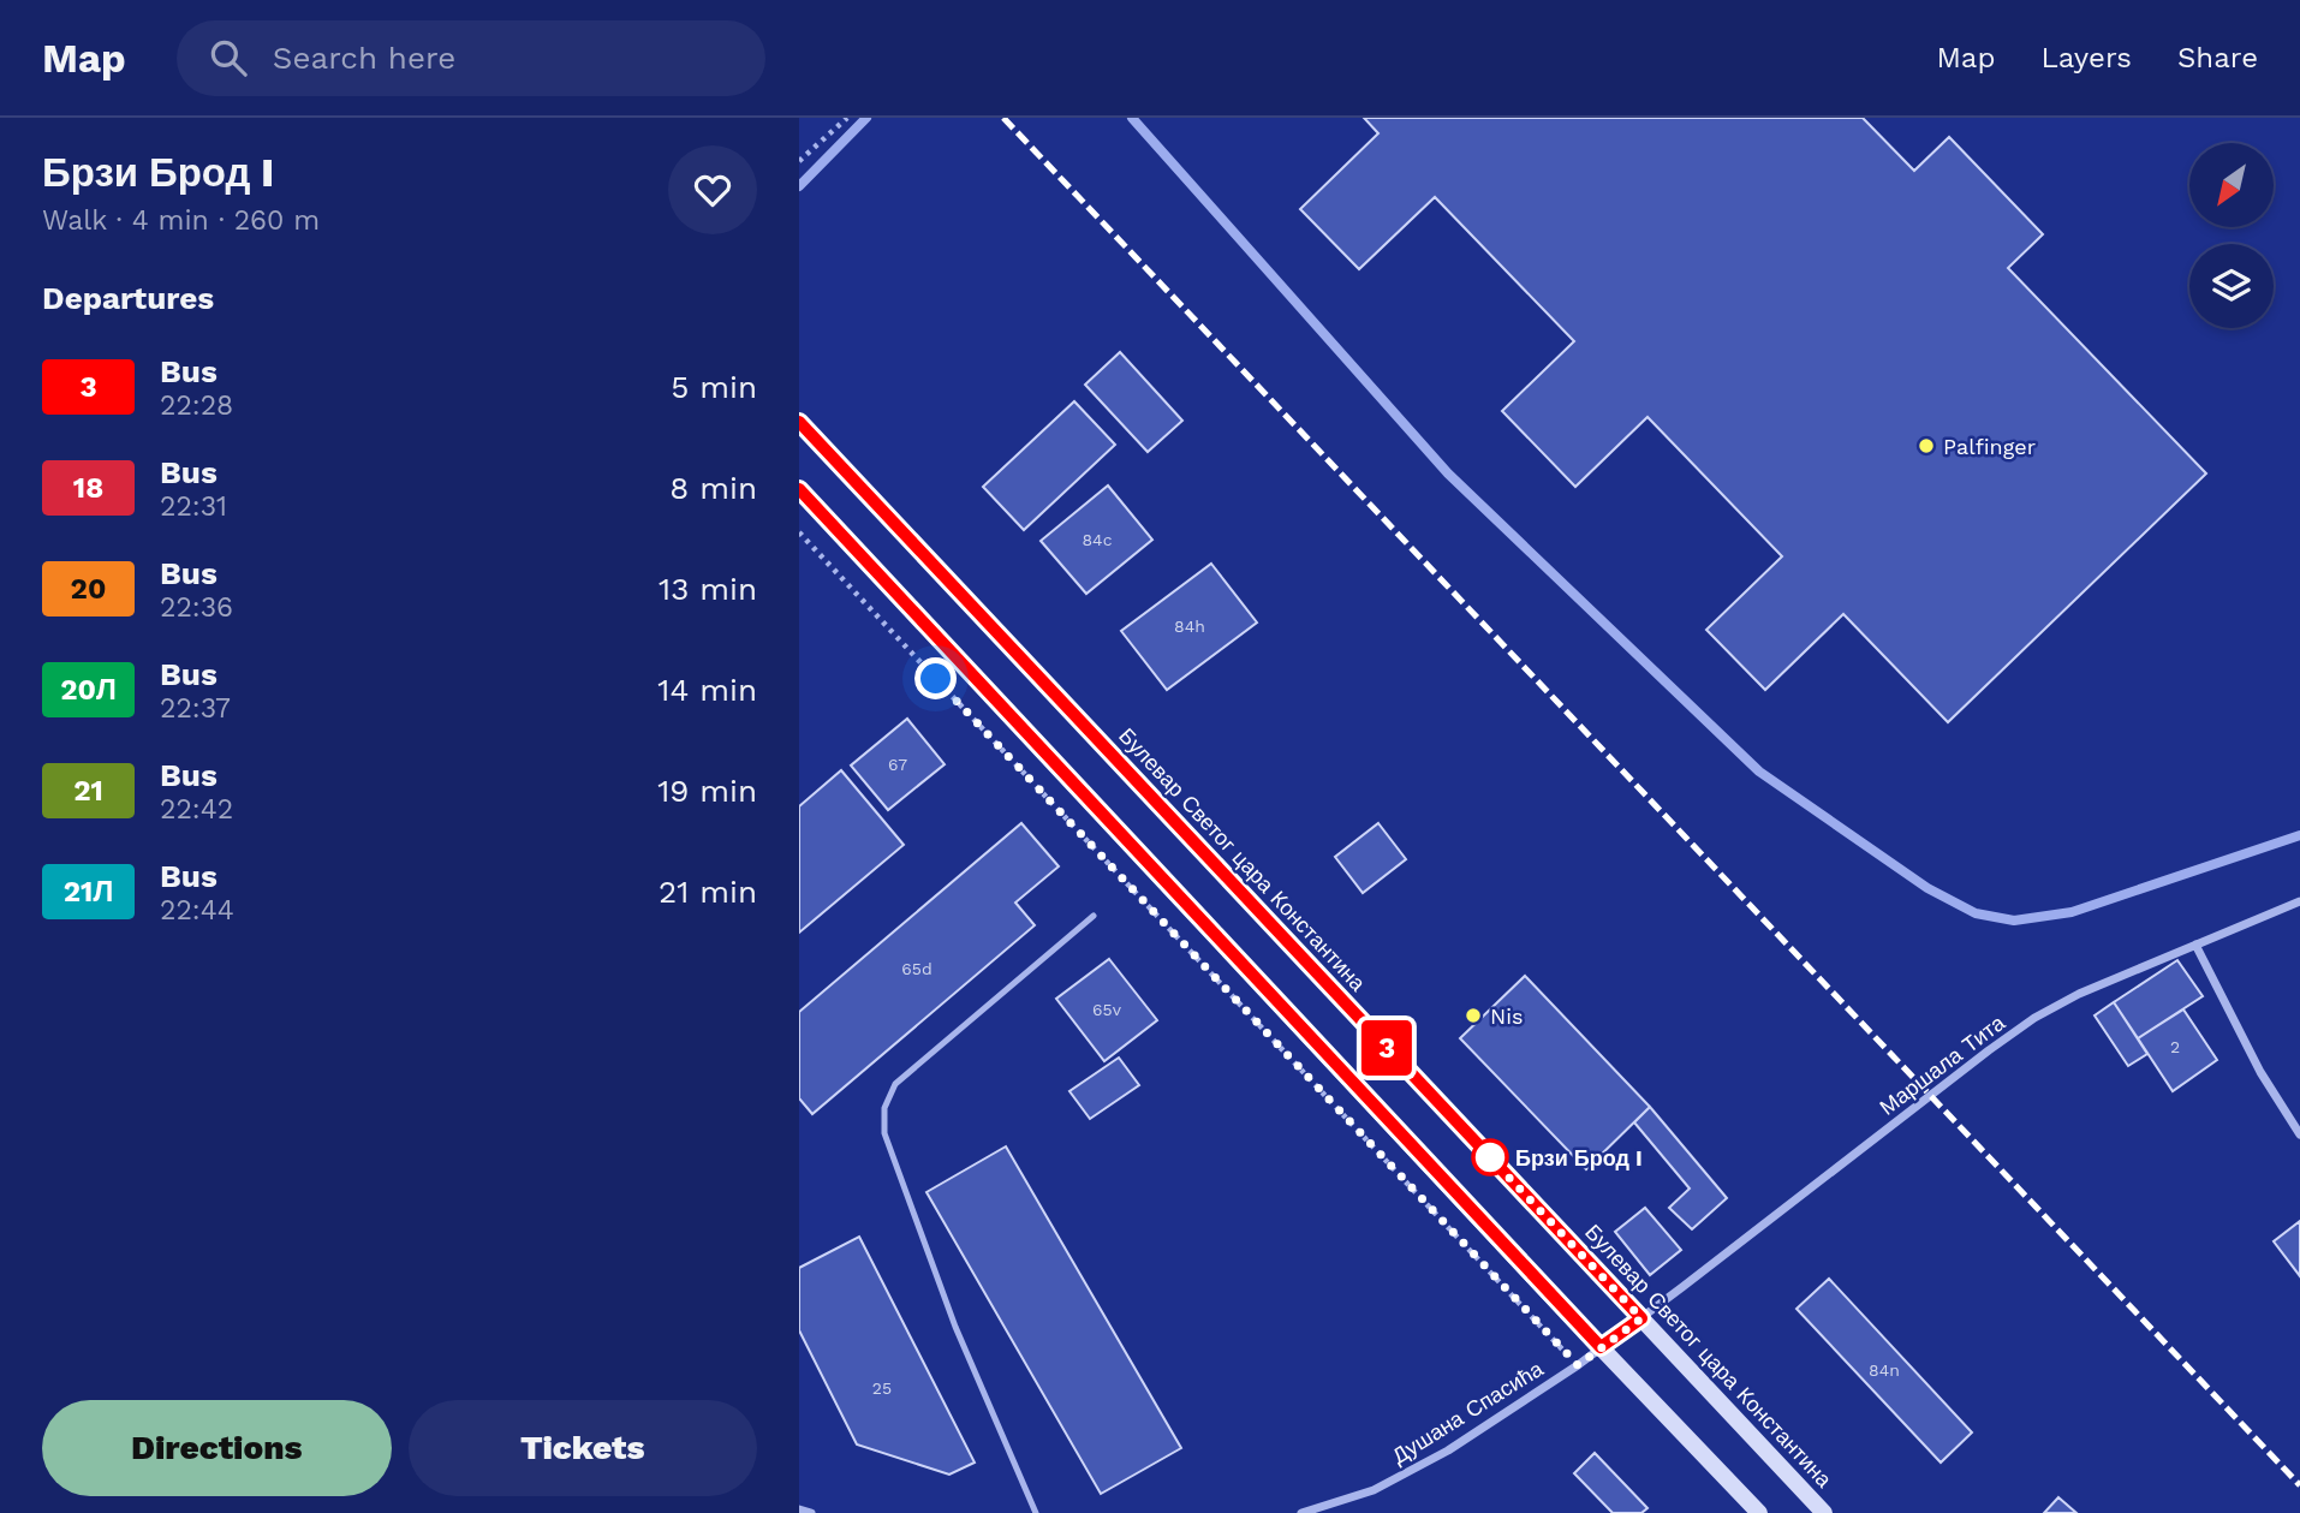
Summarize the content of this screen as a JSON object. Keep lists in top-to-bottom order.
{
  "streets": {
    "main road": ["Булевар Светог цара Константина"],
    "street": ["Маршала Тита", "Душана Спасића"]
  },
  "crossings": [
    ["Булевар Светог цара Константина", "Маршала Тита"],
    ["Булевар Светог цара Константина", "Душана Спасића"],
    ["Маршала Тита", "Душана Спасића"]
  ],
  "places": ["Palfinger", "Nis", "Брзи Брод I"],
  "lines": ["bus line 3"],
  "house_numbers": [
    "84c",
    "84h",
    "67",
    "65d",
    "65v",
    "2",
    "84n",
    "25"
  ],
  "north": "bottom left",
  "page": {
    "header": "Map",
    "search": "Search here",
    "nav": ["Map", "Layers", "Share"],
    "heading": [
      ["Брзи Брод I", "Walk · 4 min · 260 m"],
      "Departures"
    ],
    "on_map": "3",
    "list": [
      {
        "mark": "3",
        "name": "Bus",
        "note": "22:28",
        "value": "5 min"
      },
      {
        "mark": "18",
        "name": "Bus",
        "note": "22:31",
        "value": "8 min"
      },
      {
        "mark": "20",
        "name": "Bus",
        "note": "22:36",
        "value": "13 min"
      },
      {
        "mark": "20Л",
        "name": "Bus",
        "note": "22:37",
        "value": "14 min"
      },
      {
        "mark": "21",
        "name": "Bus",
        "note": "22:42",
        "value": "19 min"
      },
      {
        "mark": "21Л",
        "name": "Bus",
        "note": "22:44",
        "value": "21 min"
      }
    ],
    "buttons": ["Directions", "Tickets"]
  }
}
